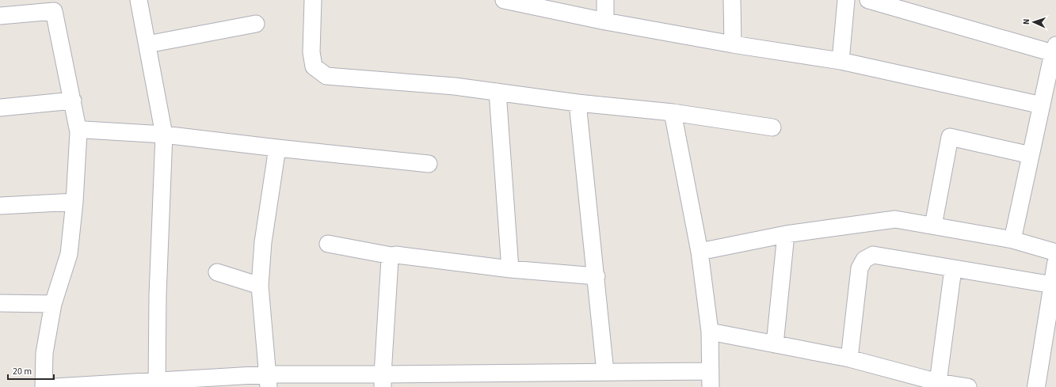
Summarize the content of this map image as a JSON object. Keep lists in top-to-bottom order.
{
  "scale_bar": "20 m",
  "north": "left"
}
